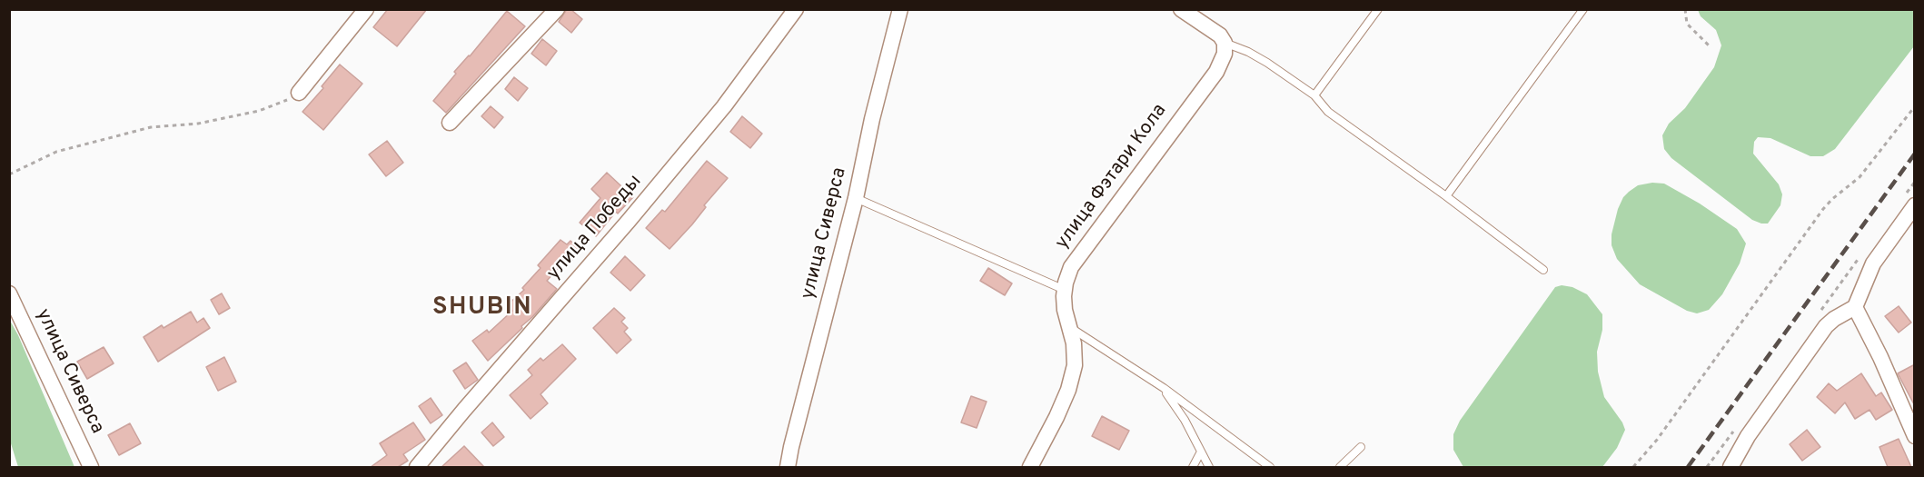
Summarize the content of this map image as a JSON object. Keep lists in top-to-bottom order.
{
  "streets": {
    "street": ["улица Фэтари Кола", "улица Победы", "улица Сиверса"]
  },
  "districts": ["SHUBIN"]
}
